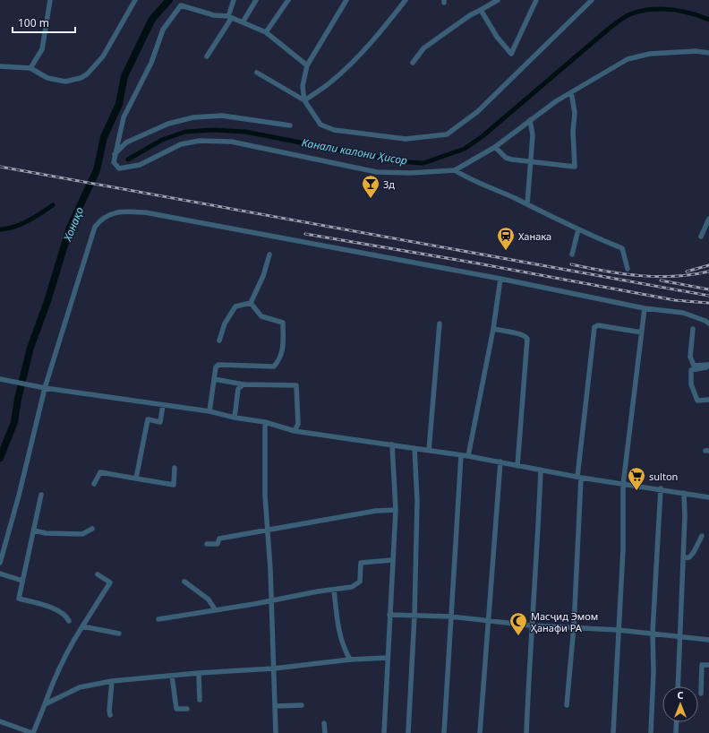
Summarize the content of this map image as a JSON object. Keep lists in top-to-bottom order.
{
  "water": ["Канали калони Ҳисор", "Хонақо"],
  "places": {
    "bar": ["3д"],
    "station": ["Ханака"],
    "supermarket": ["sulton"],
    "mosque": ["Масҷид Эмом Ҳанафи РА"]
  },
  "scale_bar": "100 m",
  "north": "top"
}
